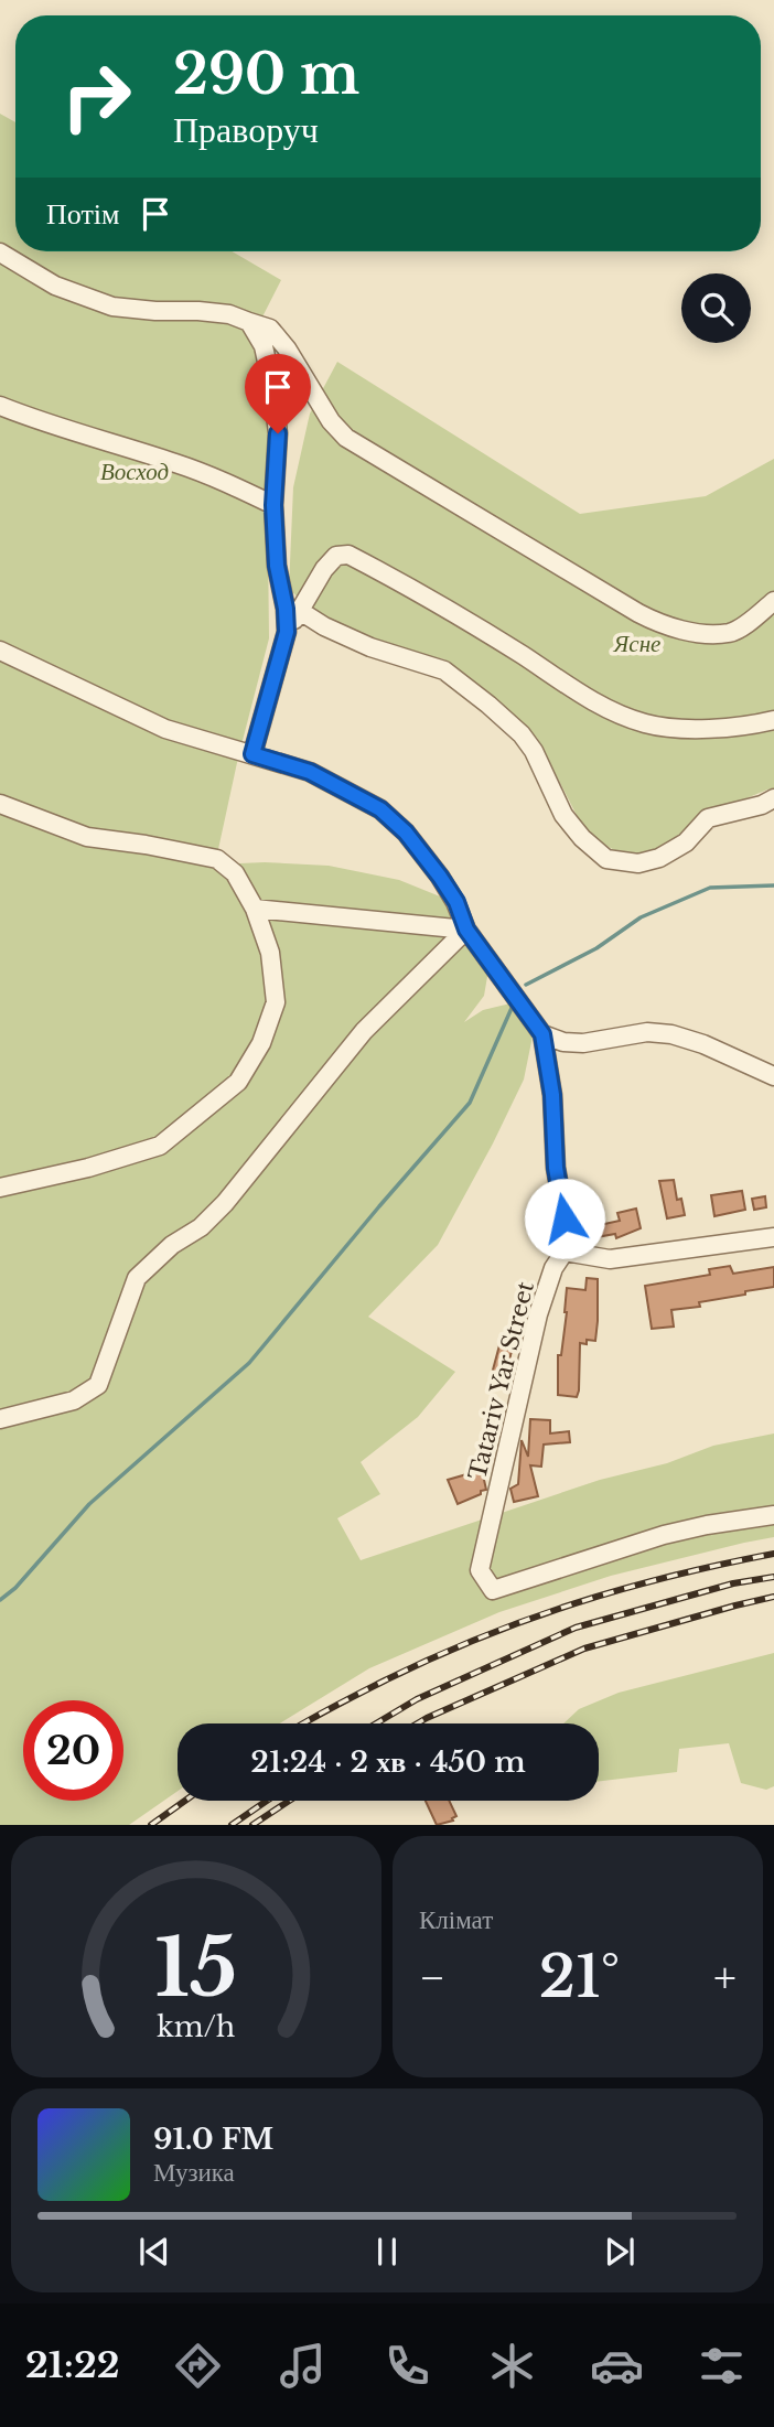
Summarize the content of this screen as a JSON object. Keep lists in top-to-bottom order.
{
  "streets": {
    "street": ["Tatariv Yar Street"]
  },
  "parks": ["Восход", "Ясне"],
  "page": {
    "turn": ["290 m", "Праворуч"],
    "then": "Потім",
    "limit": "20",
    "trip": "21:24 · 2 хв · 450 m",
    "tile": "Клімат",
    "heat": ["−", "21°", "+"],
    "song": ["91.0 FM", "Музика"],
    "tabs": "21:22",
    "gauge": ["15", "km/h"]
  }
}
